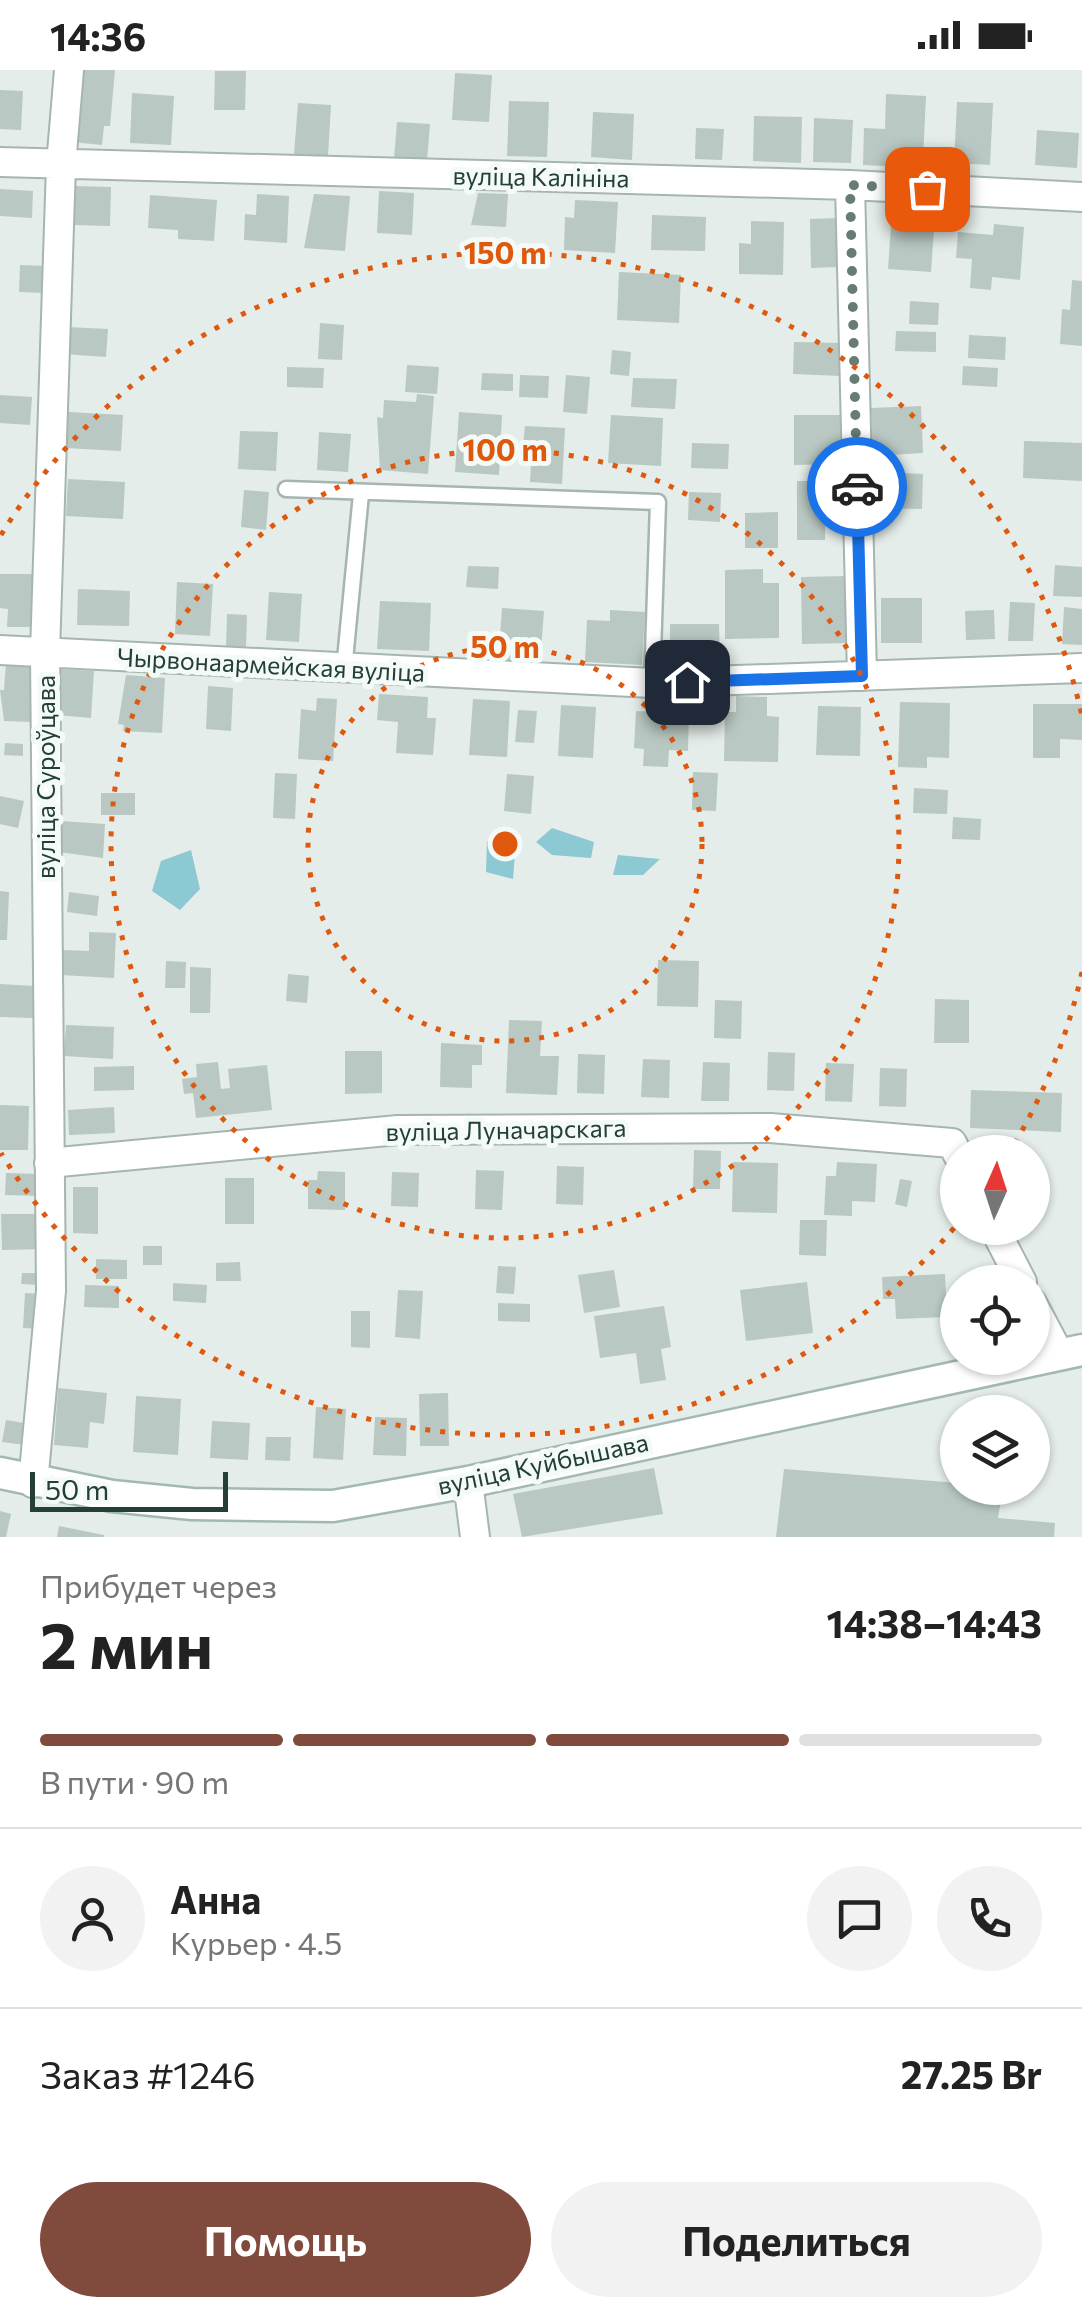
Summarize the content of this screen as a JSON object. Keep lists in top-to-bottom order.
{
  "streets": {
    "main road": ["вуліца Куйбышава"],
    "street": [
      "вуліца Калініна",
      "Чырвонаармейская вуліца",
      "вуліца Суроўцава",
      "вуліца Луначарскага"
    ]
  },
  "crossings": [
    ["вуліца Калініна", "вуліца Суроўцава"],
    ["Чырвонаармейская вуліца", "вуліца Суроўцава"],
    ["вуліца Суроўцава", "вуліца Луначарскага"],
    ["вуліца Суроўцава", "вуліца Куйбышава"]
  ],
  "scale_bar": "50 m",
  "north": "top",
  "page": {
    "status": "14:36",
    "scale": "50 m",
    "heading": ["2 мин", "Прибудет через", "14:38–14:43"],
    "panel": [
      "Анна",
      "Курьер · 4.5",
      "Заказ #1246",
      "27.25 Br"
    ],
    "bar": "В пути · 90 m",
    "buttons": ["Помощь", "Поделиться"]
  },
  "rings": ["150 m", "100 m", "50 m"]
}
